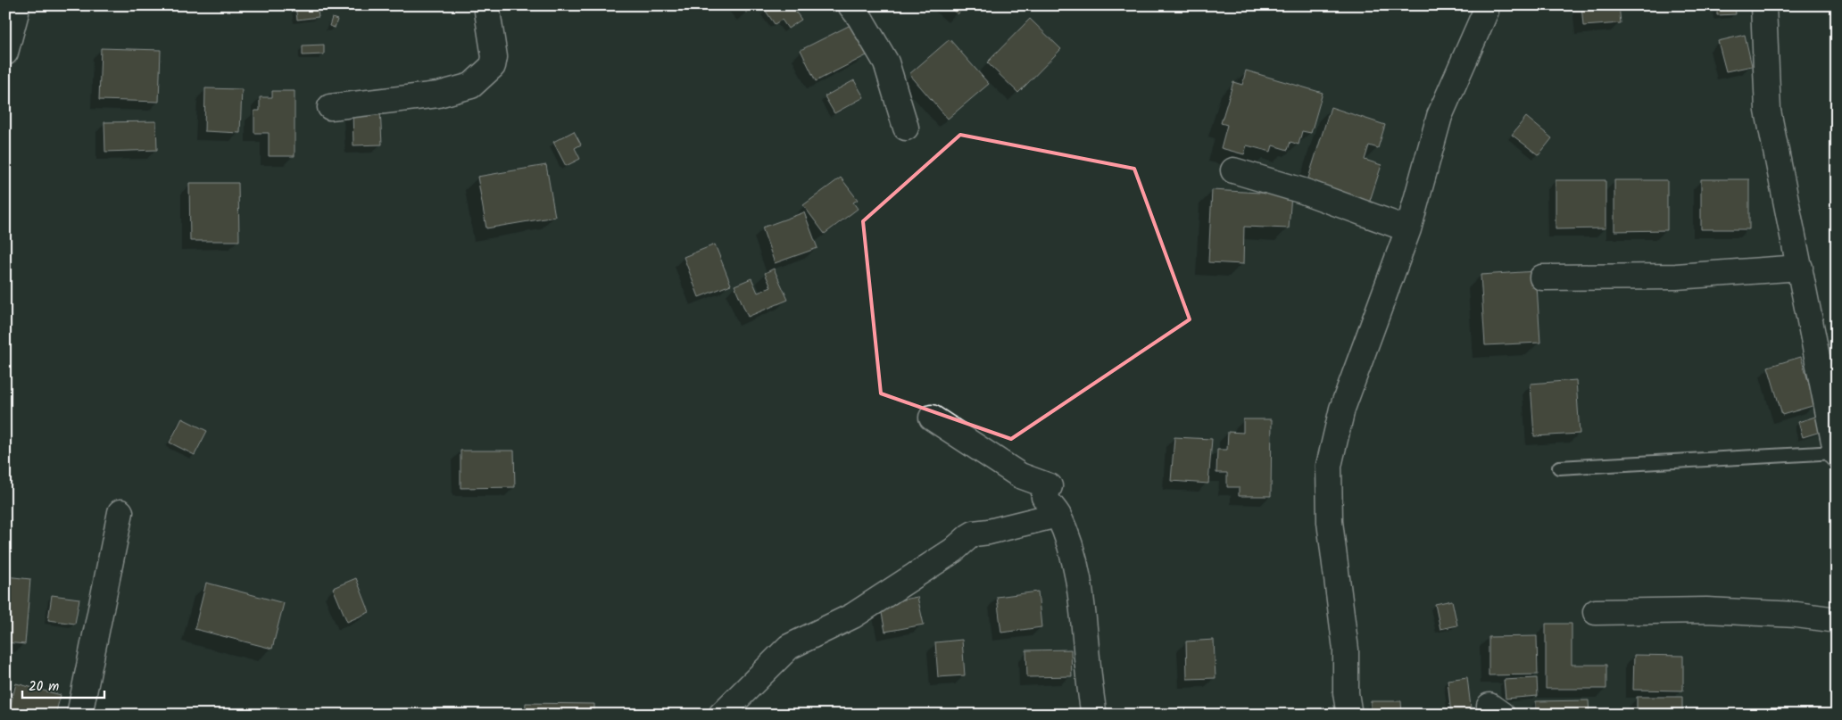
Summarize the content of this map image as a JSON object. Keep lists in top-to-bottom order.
{
  "scale_bar": "20 m"
}
